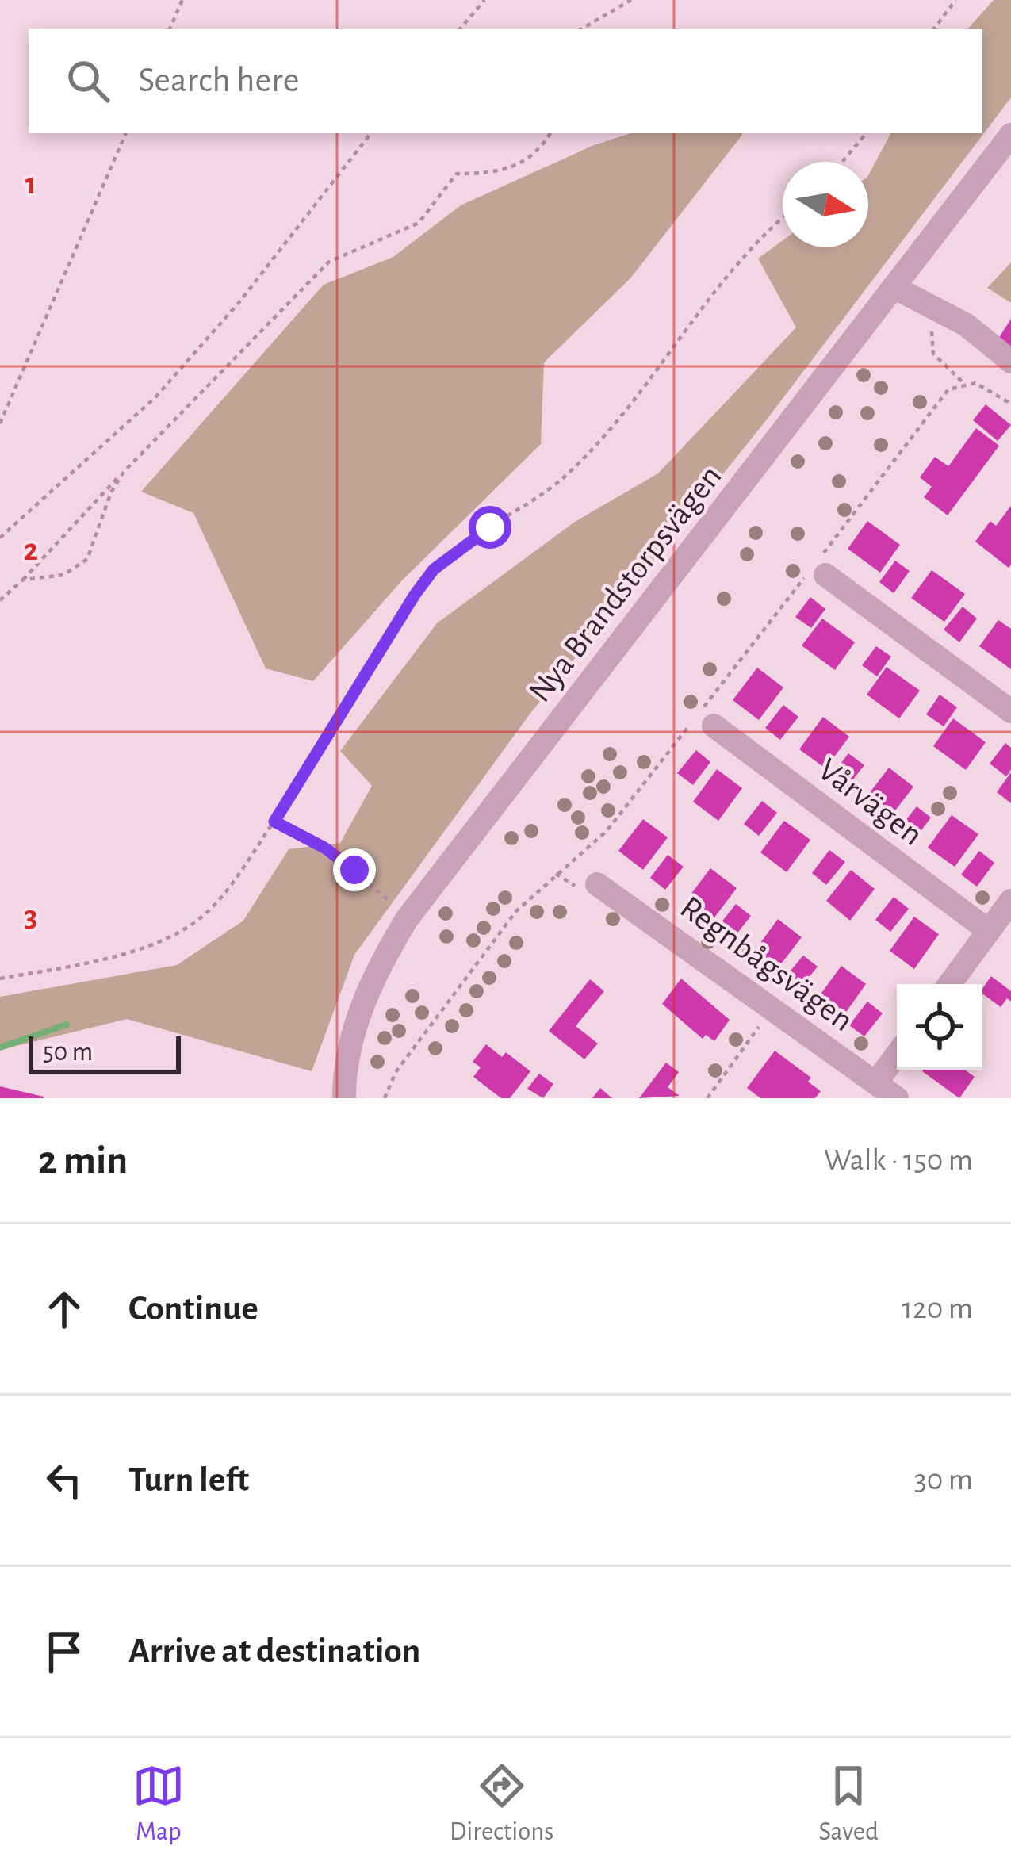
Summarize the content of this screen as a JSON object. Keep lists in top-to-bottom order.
{
  "streets": {
    "street": ["Nya Brandstorpsvägen", "Vårvägen", "Regnbågsvägen"]
  },
  "scale_bar": "50 m",
  "north": "right",
  "page": {
    "search": "Search here",
    "scale": "50 m",
    "heading": ["2 min", "Walk · 150 m"],
    "list": [
      ["Continue", "120 m"],
      ["Turn left", "30 m"],
      "Arrive at destination"
    ],
    "nav": ["Map", "Directions", "Saved"]
  },
  "grid": {
    "rows": ["1", "2", "3"]
  }
}
